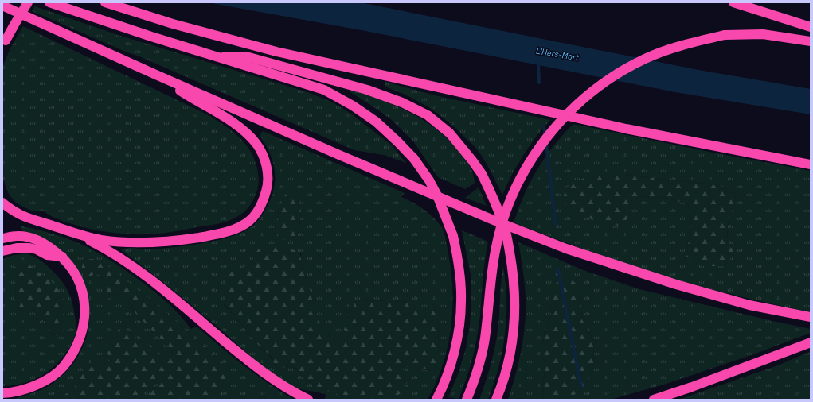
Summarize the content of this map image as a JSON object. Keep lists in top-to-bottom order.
{
  "water": ["L'Hers-Mort"]
}
